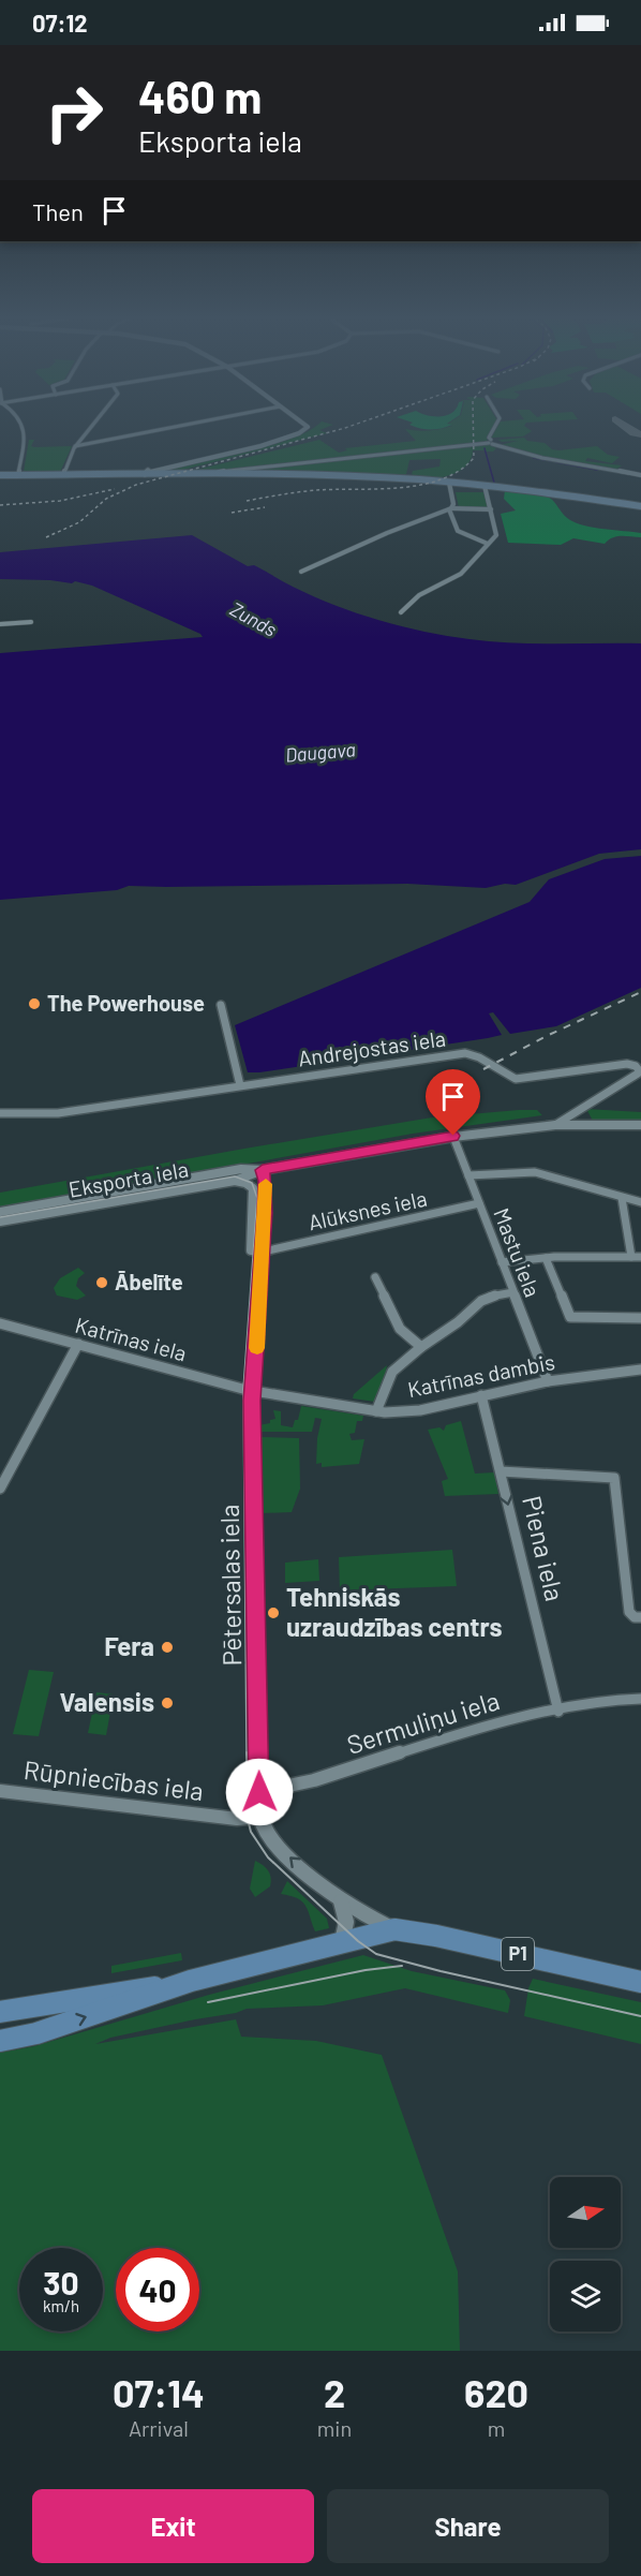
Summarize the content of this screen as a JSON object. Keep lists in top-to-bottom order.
{
  "streets": {
    "main road": ["P1"],
    "street": [
      "Andrejostas iela",
      "Eksporta iela",
      "Alūksnes iela",
      "Mastu iela",
      "Katrīnas iela",
      "Katrīnas dambis",
      "Piena iela",
      "Pētersalas iela",
      "Sermuliņu iela",
      "Rūpniecības iela"
    ]
  },
  "crossings": [
    ["Andrejostas iela", "Eksporta iela"],
    ["Eksporta iela", "Mastu iela"],
    ["Eksporta iela", "Pētersalas iela"],
    ["Alūksnes iela", "Mastu iela"],
    ["Alūksnes iela", "Pētersalas iela"],
    ["Mastu iela", "Katrīnas dambis"],
    ["Katrīnas iela", "Katrīnas dambis"],
    ["Katrīnas iela", "Pētersalas iela"],
    ["Katrīnas dambis", "Piena iela"],
    ["Katrīnas dambis", "Pētersalas iela"],
    ["Piena iela", "Sermuliņu iela"],
    ["Pētersalas iela", "Sermuliņu iela"],
    ["Pētersalas iela", "Rūpniecības iela"],
    ["Pētersalas iela", "P1"]
  ],
  "one_way": ["Piena iela"],
  "water": ["Zunds", "Daugava"],
  "places": [
    "The Powerhouse",
    "Ābelīte",
    "Tehniskās uzraudzības centrs",
    "Fera",
    "Valensis"
  ],
  "north": "right",
  "page": {
    "status": "07:12",
    "turn": ["460 m", "Eksporta iela"],
    "then": "Then",
    "speed": "30 km/h",
    "limit": "40",
    "eta": [
      "07:14",
      "Arrival",
      "2",
      "min",
      "620",
      "m"
    ],
    "buttons": ["Exit", "Share"]
  }
}
